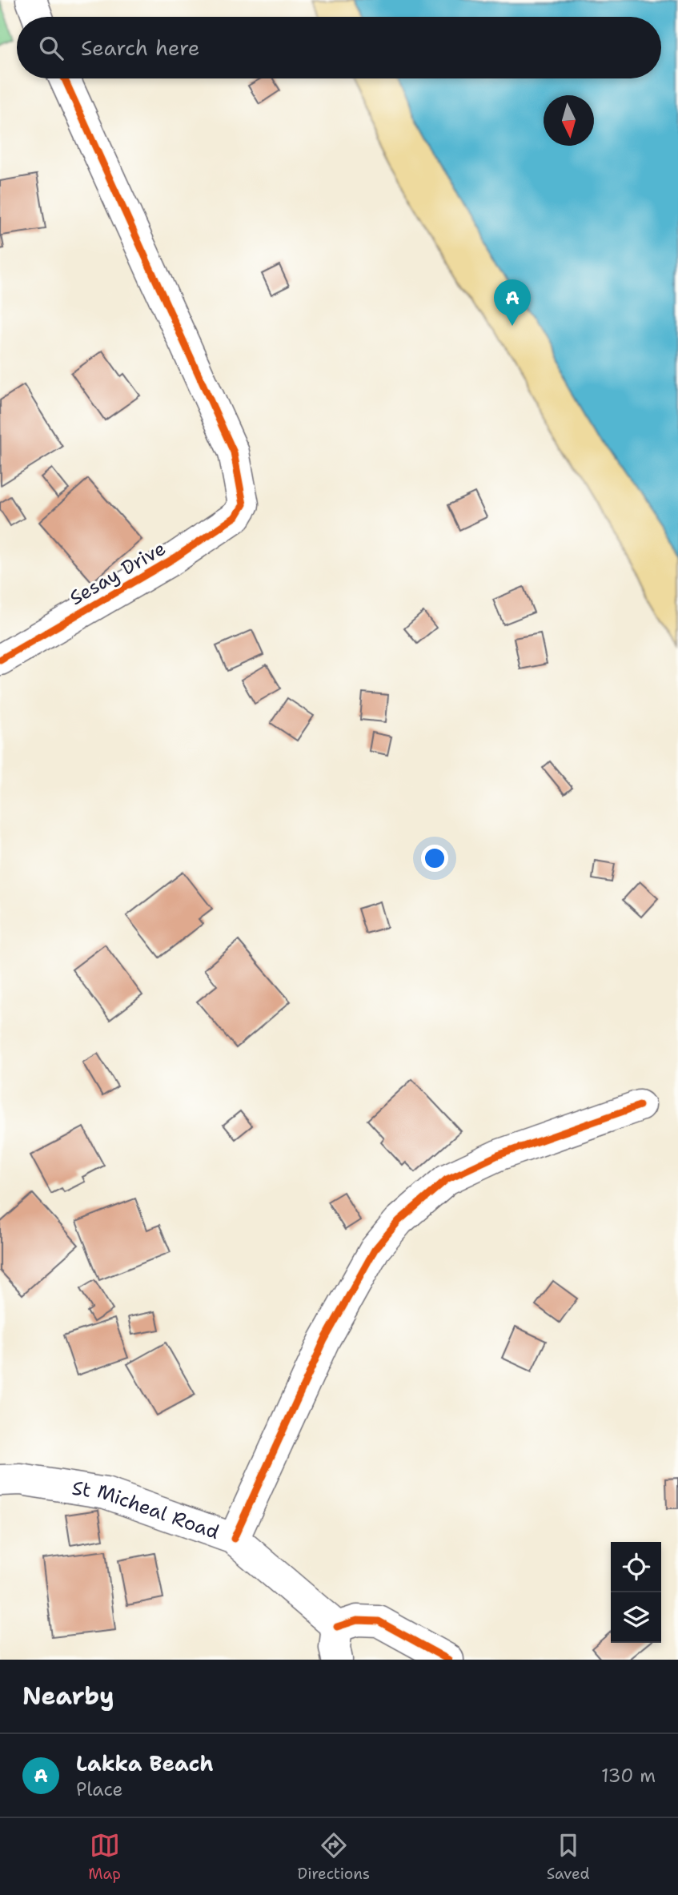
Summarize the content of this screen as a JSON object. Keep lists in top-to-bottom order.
{
  "streets": {
    "street": ["Sesay Drive", "St Micheal Road"]
  },
  "north": "bottom",
  "page": {
    "search": "Search here",
    "pins": "A",
    "heading": "Nearby",
    "list": [
      {
        "mark": "A",
        "name": "Lakka Beach",
        "note": "Place",
        "value": "130 m"
      }
    ],
    "nav": ["Map", "Directions", "Saved"]
  }
}
